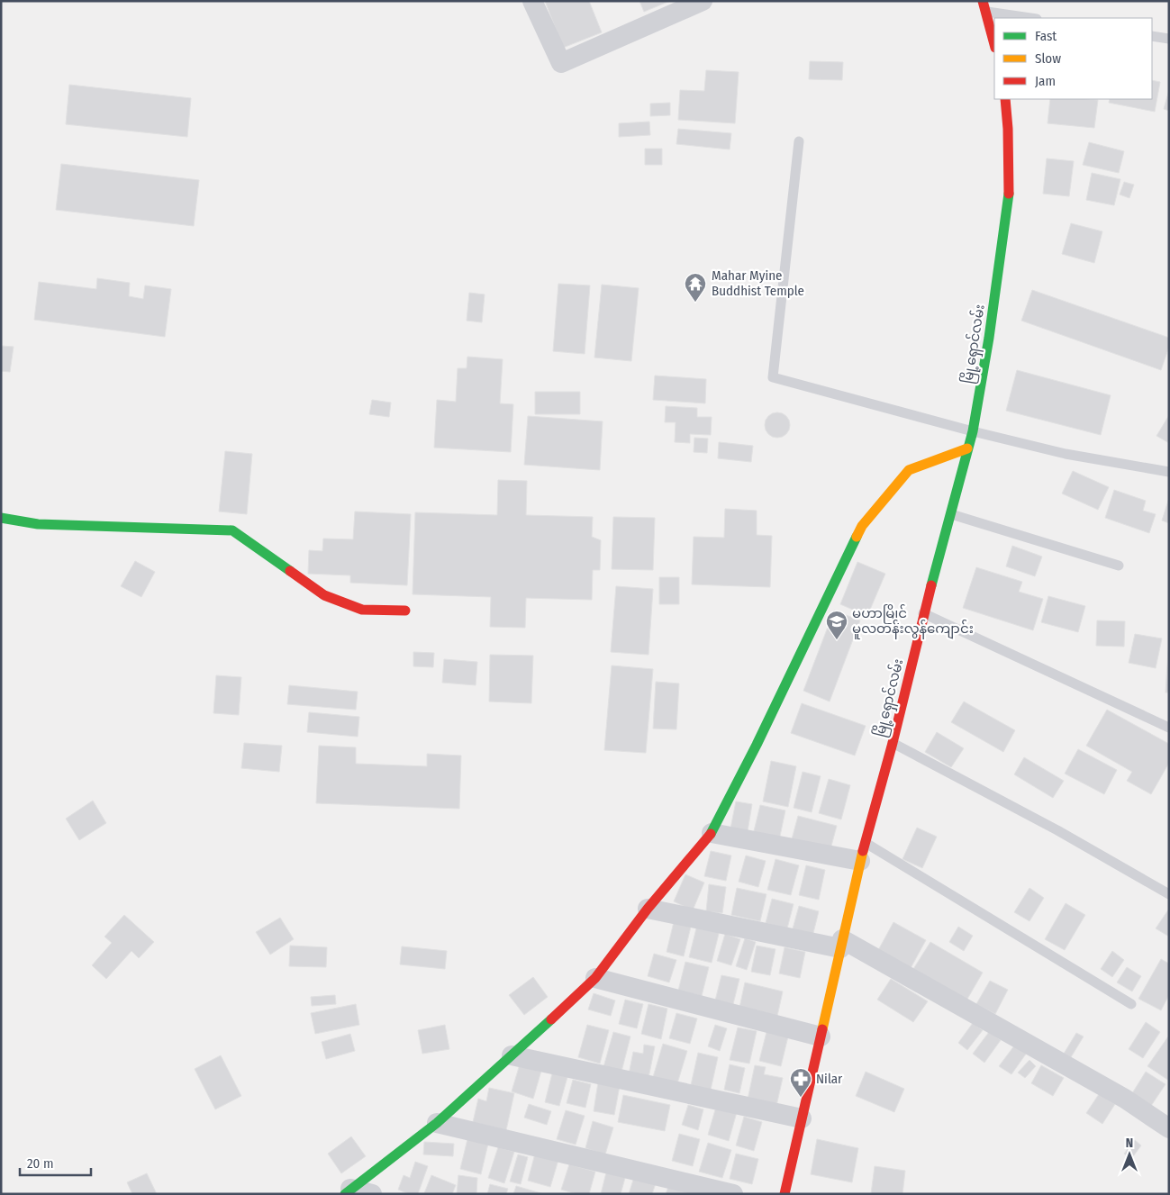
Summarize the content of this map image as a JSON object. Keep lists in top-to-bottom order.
{
  "streets": {
    "main road": ["မြို့ရှောင်လမ်း"]
  },
  "places": {
    "temple": ["Mahar Myine Buddhist Temple"],
    "school or university": ["မဟာမြိုင် မူလတန်းလွန်ကျောင်း"],
    "pharmacy": ["Nilar"]
  },
  "legend": ["Fast", "Slow", "Jam"],
  "scale_bar": "20 m",
  "north": "top"
}
